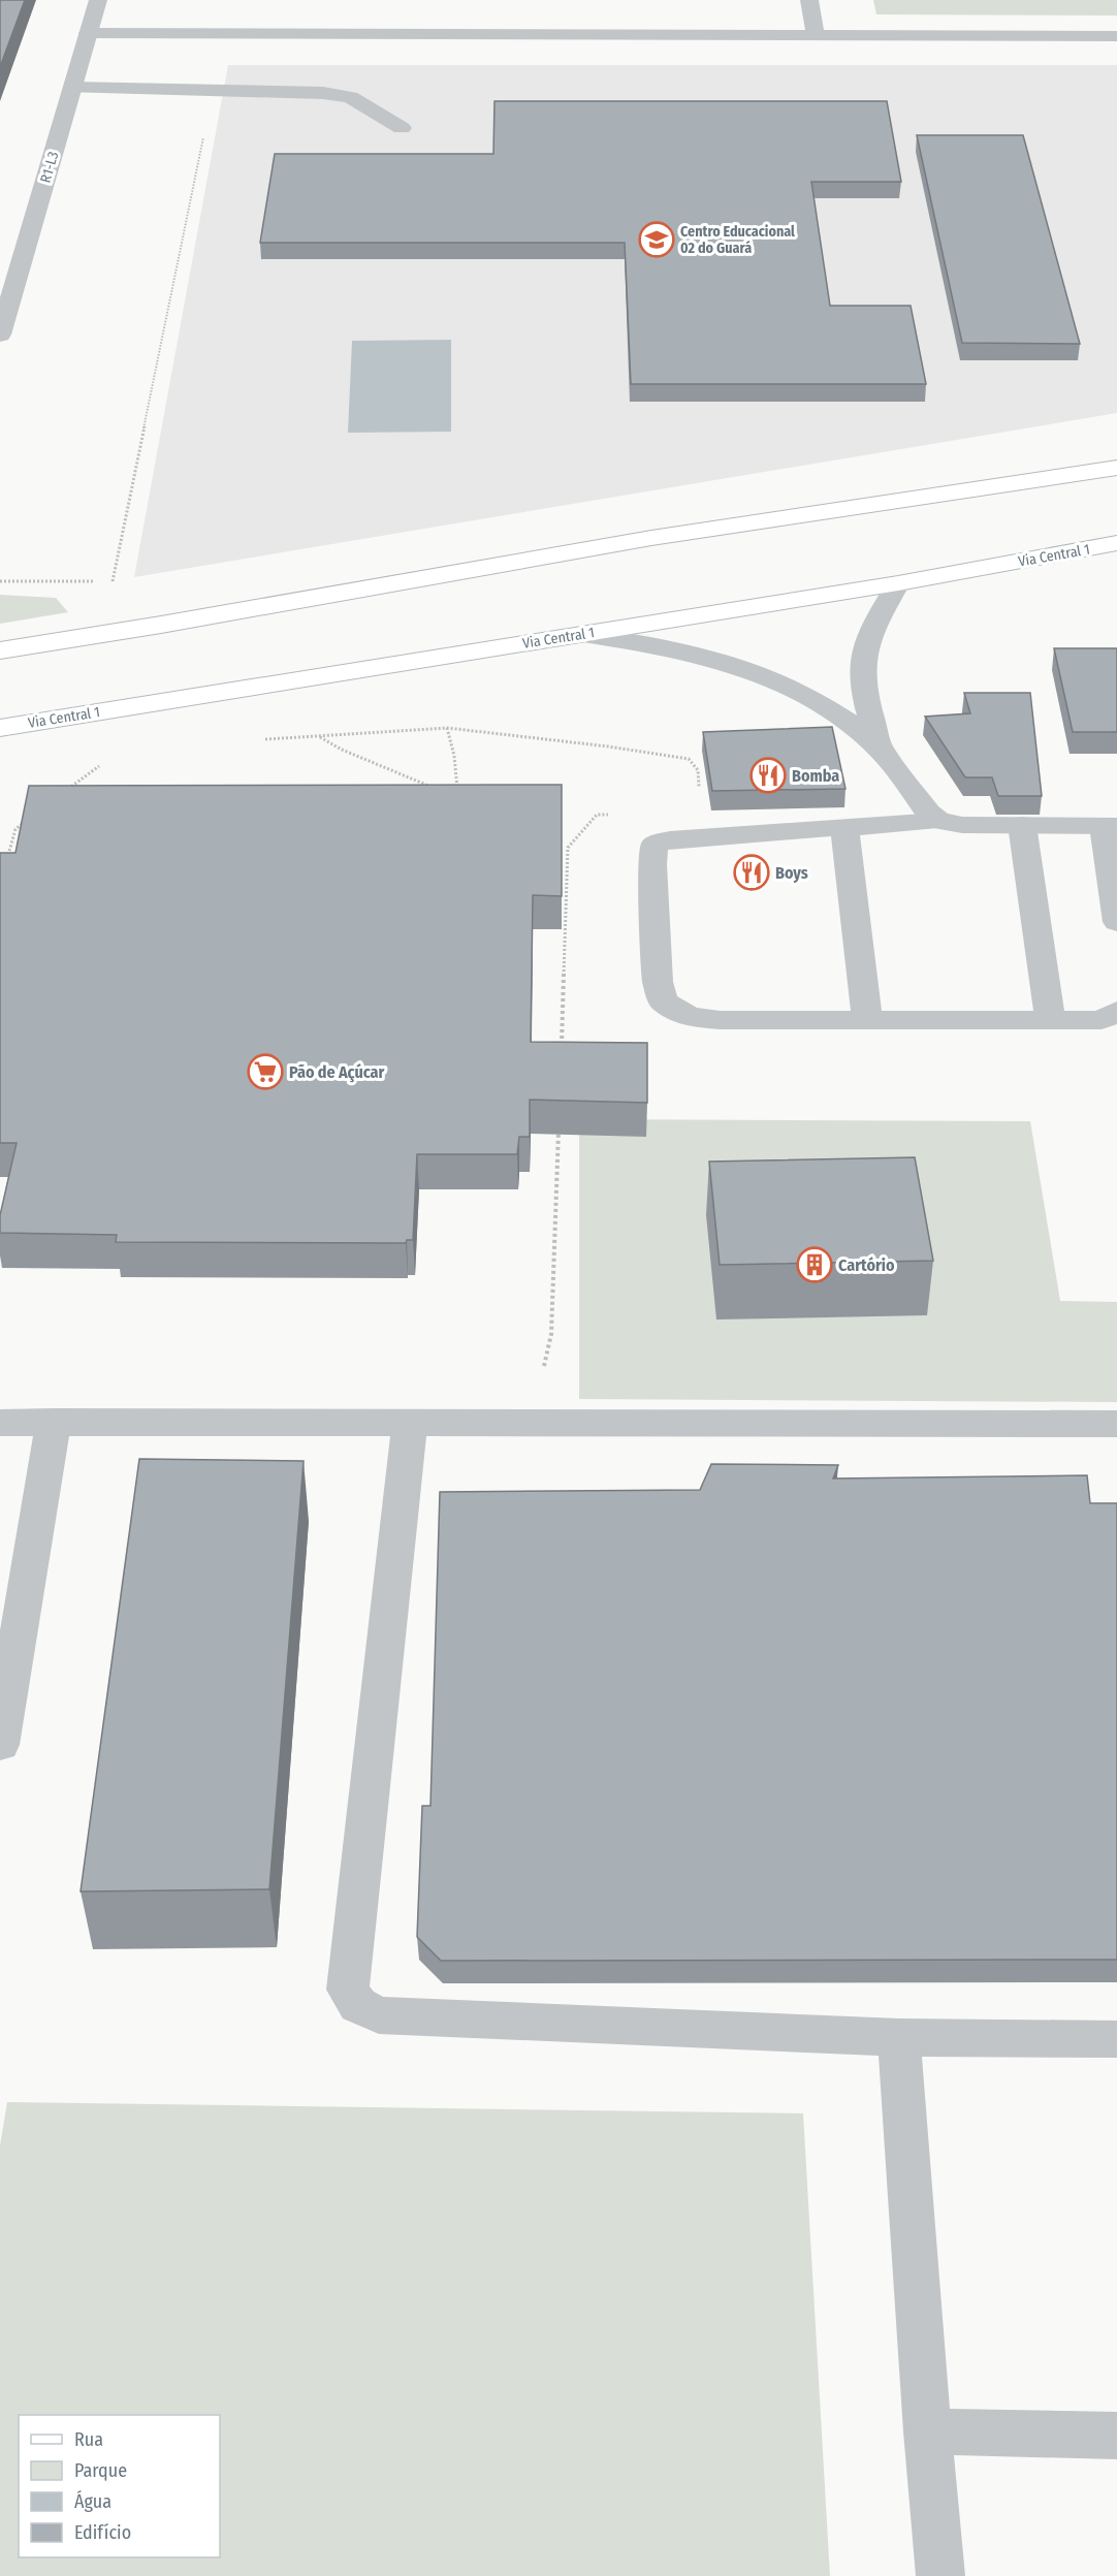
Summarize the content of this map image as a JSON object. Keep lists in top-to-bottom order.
{
  "streets": {
    "main road": ["Via Central 1"],
    "street": ["R1-L3"]
  },
  "places": {
    "school or university": ["Centro Educacional 02 do Guará"],
    "restaurant": ["Bomba", "Boys"],
    "supermarket": ["Pão de Açúcar"],
    "building": ["Cartório"]
  },
  "legend": [
    "Rua",
    "Parque",
    "Água",
    "Edifício"
  ]
}
